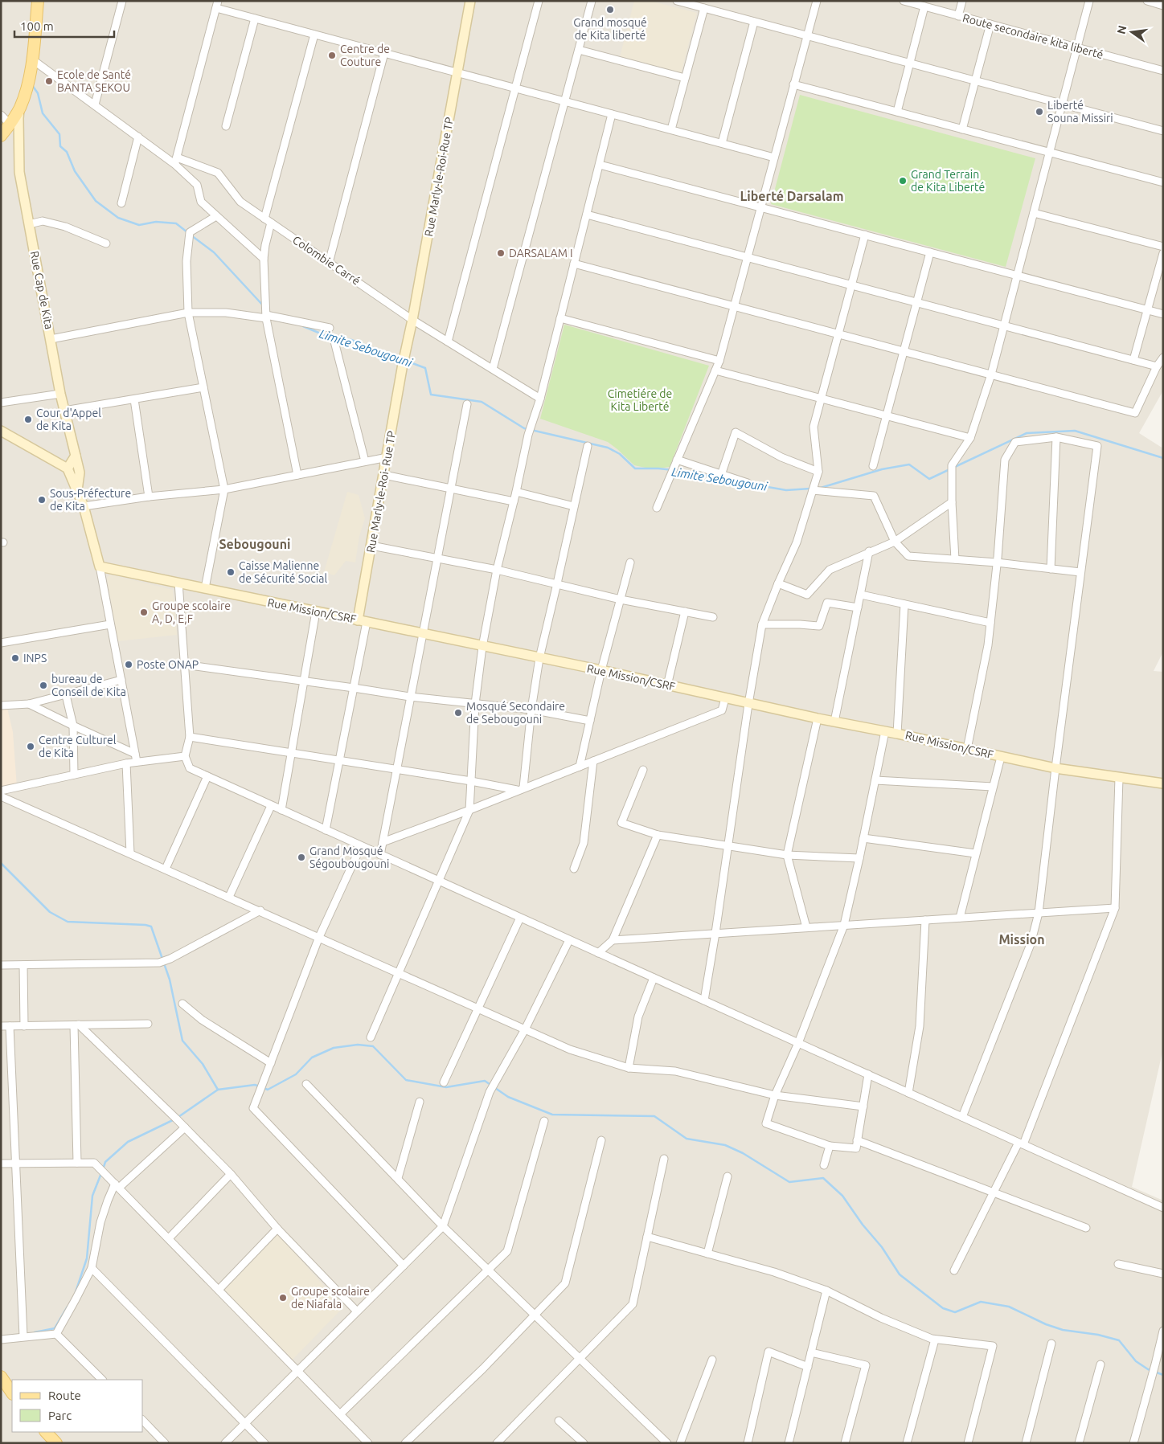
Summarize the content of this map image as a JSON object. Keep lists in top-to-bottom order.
{
  "streets": {
    "main road": [
      "Rue Marly-le-Roi-Rue TP",
      "Rue Cap de Kita",
      "Rue Marly-le-Roi- Rue TP",
      "Rue Mission/CSRF"
    ],
    "street": ["Route secondaire kita liberté", "Colombie Carré"]
  },
  "crossings": [
    ["Rue Marly-le-Roi-Rue TP", "Colombie Carré"],
    ["Rue Marly-le-Roi-Rue TP", "Rue Marly-le-Roi- Rue TP"],
    ["Rue Marly-le-Roi- Rue TP", "Rue Mission/CSRF"]
  ],
  "districts": ["Liberté Darsalam", "Sebougouni", "Mission"],
  "water": ["Limite Sebougouni"],
  "parks": ["Cimetiére de Kita Liberté"],
  "places": [
    "Grand mosqué de Kita liberté",
    "Centre de Couture",
    "Ecole de Santé BANTA SEKOU",
    "Liberté Souna Missiri",
    "Grand Terrain de Kita Liberté",
    "DARSALAM I",
    "Cour d'Appel de Kita",
    "Sous-Préfecture de Kita",
    "Caisse Malienne de Sécurité Social",
    "Groupe scolaire A, D, E,F",
    "INPS",
    "Poste ONAP",
    "bureau de Conseil de Kita",
    "Mosqué Secondaire de Sebougouni",
    "Centre Culturel de Kita",
    "Grand Mosqué Ségoubougouni",
    "Groupe scolaire de Niafala"
  ],
  "legend": ["Route", "Parc"],
  "scale_bar": "100 m",
  "north": "left"
}
